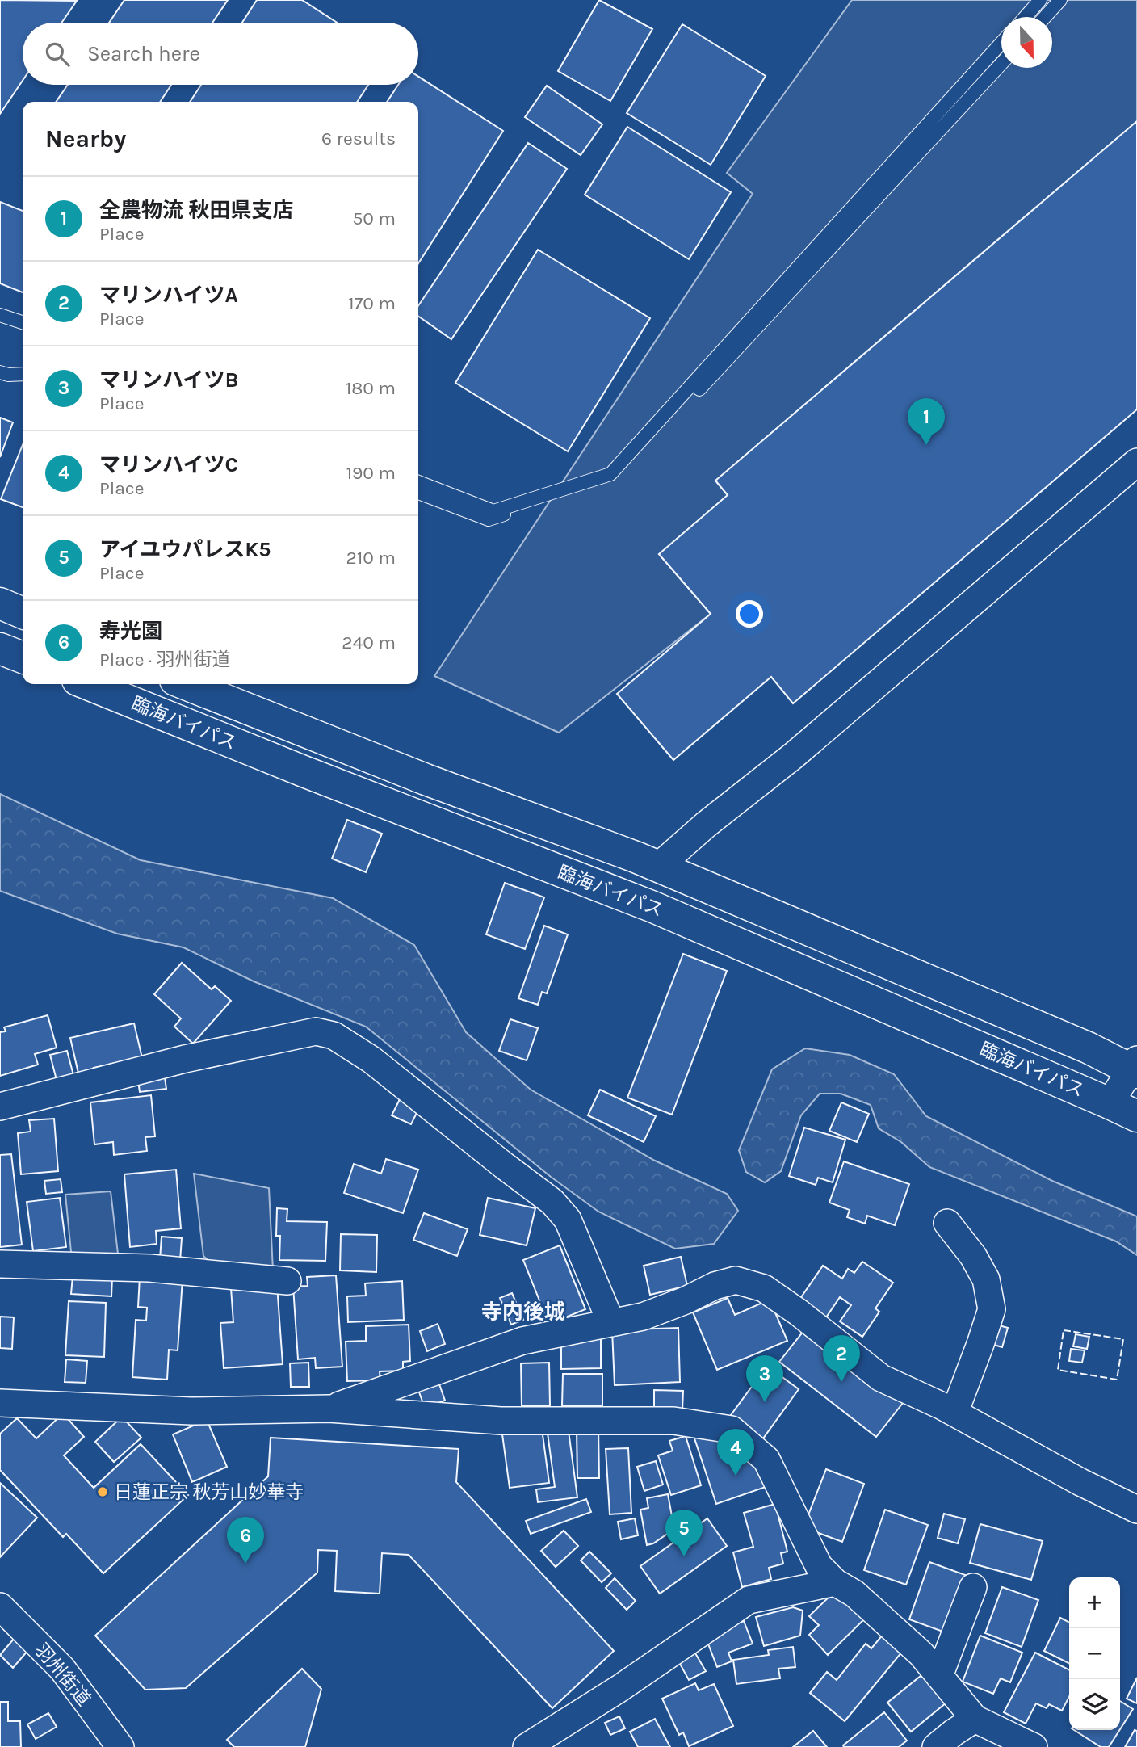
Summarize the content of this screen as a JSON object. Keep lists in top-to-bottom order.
{
  "streets": {
    "highway": ["臨海バイパス"],
    "street": ["羽州街道"]
  },
  "districts": ["寺内後城"],
  "places": ["日蓮正宗 秋芳山妙華寺"],
  "north": "bottom",
  "page": {
    "search": "Search here",
    "heading": ["Nearby", "6 results"],
    "list": [
      {
        "mark": "1",
        "name": "全農物流 秋田県支店",
        "note": "Place",
        "value": "50 m"
      },
      {
        "mark": "2",
        "name": "マリンハイツA",
        "note": "Place",
        "value": "170 m"
      },
      {
        "mark": "3",
        "name": "マリンハイツB",
        "note": "Place",
        "value": "180 m"
      },
      {
        "mark": "4",
        "name": "マリンハイツC",
        "note": "Place",
        "value": "190 m"
      },
      {
        "mark": "5",
        "name": "アイユウパレスK5",
        "note": "Place",
        "value": "210 m"
      },
      {
        "mark": "6",
        "name": "寿光園",
        "note": "Place · 羽州街道",
        "value": "240 m"
      }
    ],
    "pins": [
      "1",
      "2",
      "3",
      "4",
      "5",
      "6"
    ],
    "map_buttons": ["+", "−"]
  }
}
